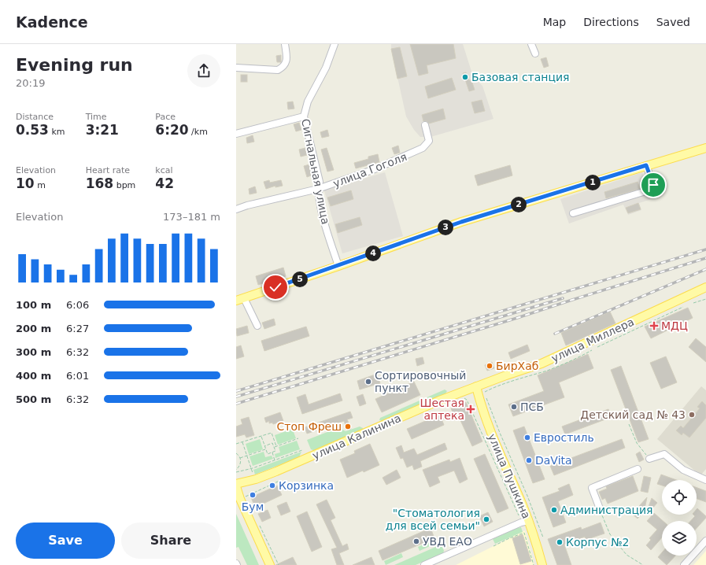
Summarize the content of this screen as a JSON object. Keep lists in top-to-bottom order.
{
  "streets": {
    "main road": ["улица Миллера", "улица Калинина", "улица Пушкина"],
    "street": ["улица Гоголя", "Сигнальная улица"]
  },
  "crossings": [
    ["улица Гоголя", "Сигнальная улица"],
    ["улица Миллера", "улица Калинина"],
    ["улица Миллера", "улица Пушкина"],
    ["улица Калинина", "улица Пушкина"]
  ],
  "places": {
    "other": [
      "Базовая станция",
      "БирХаб",
      "Сортировочный пункт",
      "ПСБ",
      "Детский сад № 43",
      "Стоп Фреш",
      "Евростиль",
      "DaVita",
      "Корзинка",
      "Бум",
      "Администрация",
      "\"Стоматология для всей семьи\"",
      "УВД ЕАО",
      "Корпус №2"
    ],
    "health": ["МДЦ", "Шестая аптека"]
  },
  "page": {
    "header": "Kadence",
    "nav": ["Map", "Directions", "Saved"],
    "heading": ["Evening run", "20:19"],
    "stats": [
      ["Distance", "0.53 km"],
      ["Time", "3:21"],
      ["Pace", "6:20 /km"],
      ["Elevation", "10 m"],
      ["Heart rate", "168 bpm"],
      ["kcal", "42"]
    ],
    "pins": [
      "1",
      "2",
      "3",
      "4",
      "5"
    ],
    "chart": ["Elevation", "173–181 m"],
    "list": [
      {
        "name": "100 m",
        "note": "6:06"
      },
      {
        "name": "200 m",
        "note": "6:27"
      },
      {
        "name": "300 m",
        "note": "6:32"
      },
      {
        "name": "400 m",
        "note": "6:01"
      },
      {
        "name": "500 m",
        "note": "6:32"
      }
    ],
    "buttons": ["Save", "Share"]
  }
}
